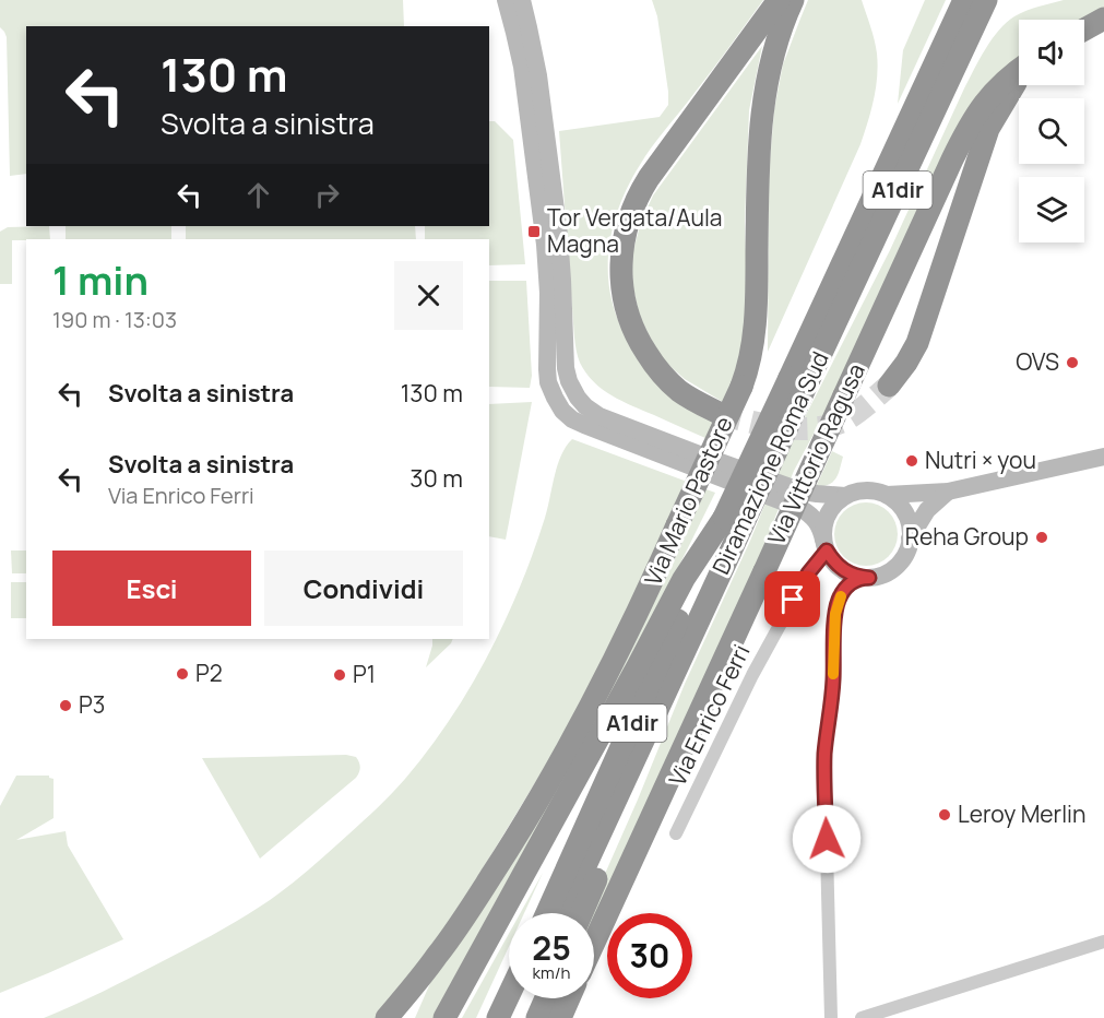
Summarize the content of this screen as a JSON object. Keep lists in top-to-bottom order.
{
  "streets": {
    "highway": [
      "A1dir",
      "Via Vittorio Ragusa",
      "Diramazione Roma Sud",
      "Via Mario Pastore"
    ],
    "street": ["Via Enrico Ferri"]
  },
  "crossings": [
    ["A1dir", "Diramazione Roma Sud"]
  ],
  "places": {
    "transit": ["Tor Vergata/Aula Magna"],
    "other": [
      "OVS",
      "Nutri × you",
      "Reha Group",
      "P2",
      "P1",
      "P3",
      "Leroy Merlin"
    ]
  },
  "page": {
    "turn": ["130 m", "Svolta a sinistra"],
    "heading": ["1 min", "190 m · 13:03"],
    "list": [
      {
        "name": "Svolta a sinistra",
        "value": "130 m"
      },
      {
        "name": "Svolta a sinistra",
        "note": "Via Enrico Ferri",
        "value": "30 m"
      }
    ],
    "buttons": ["Esci", "Condividi"],
    "speed": "25 km/h",
    "limit": "30"
  }
}
